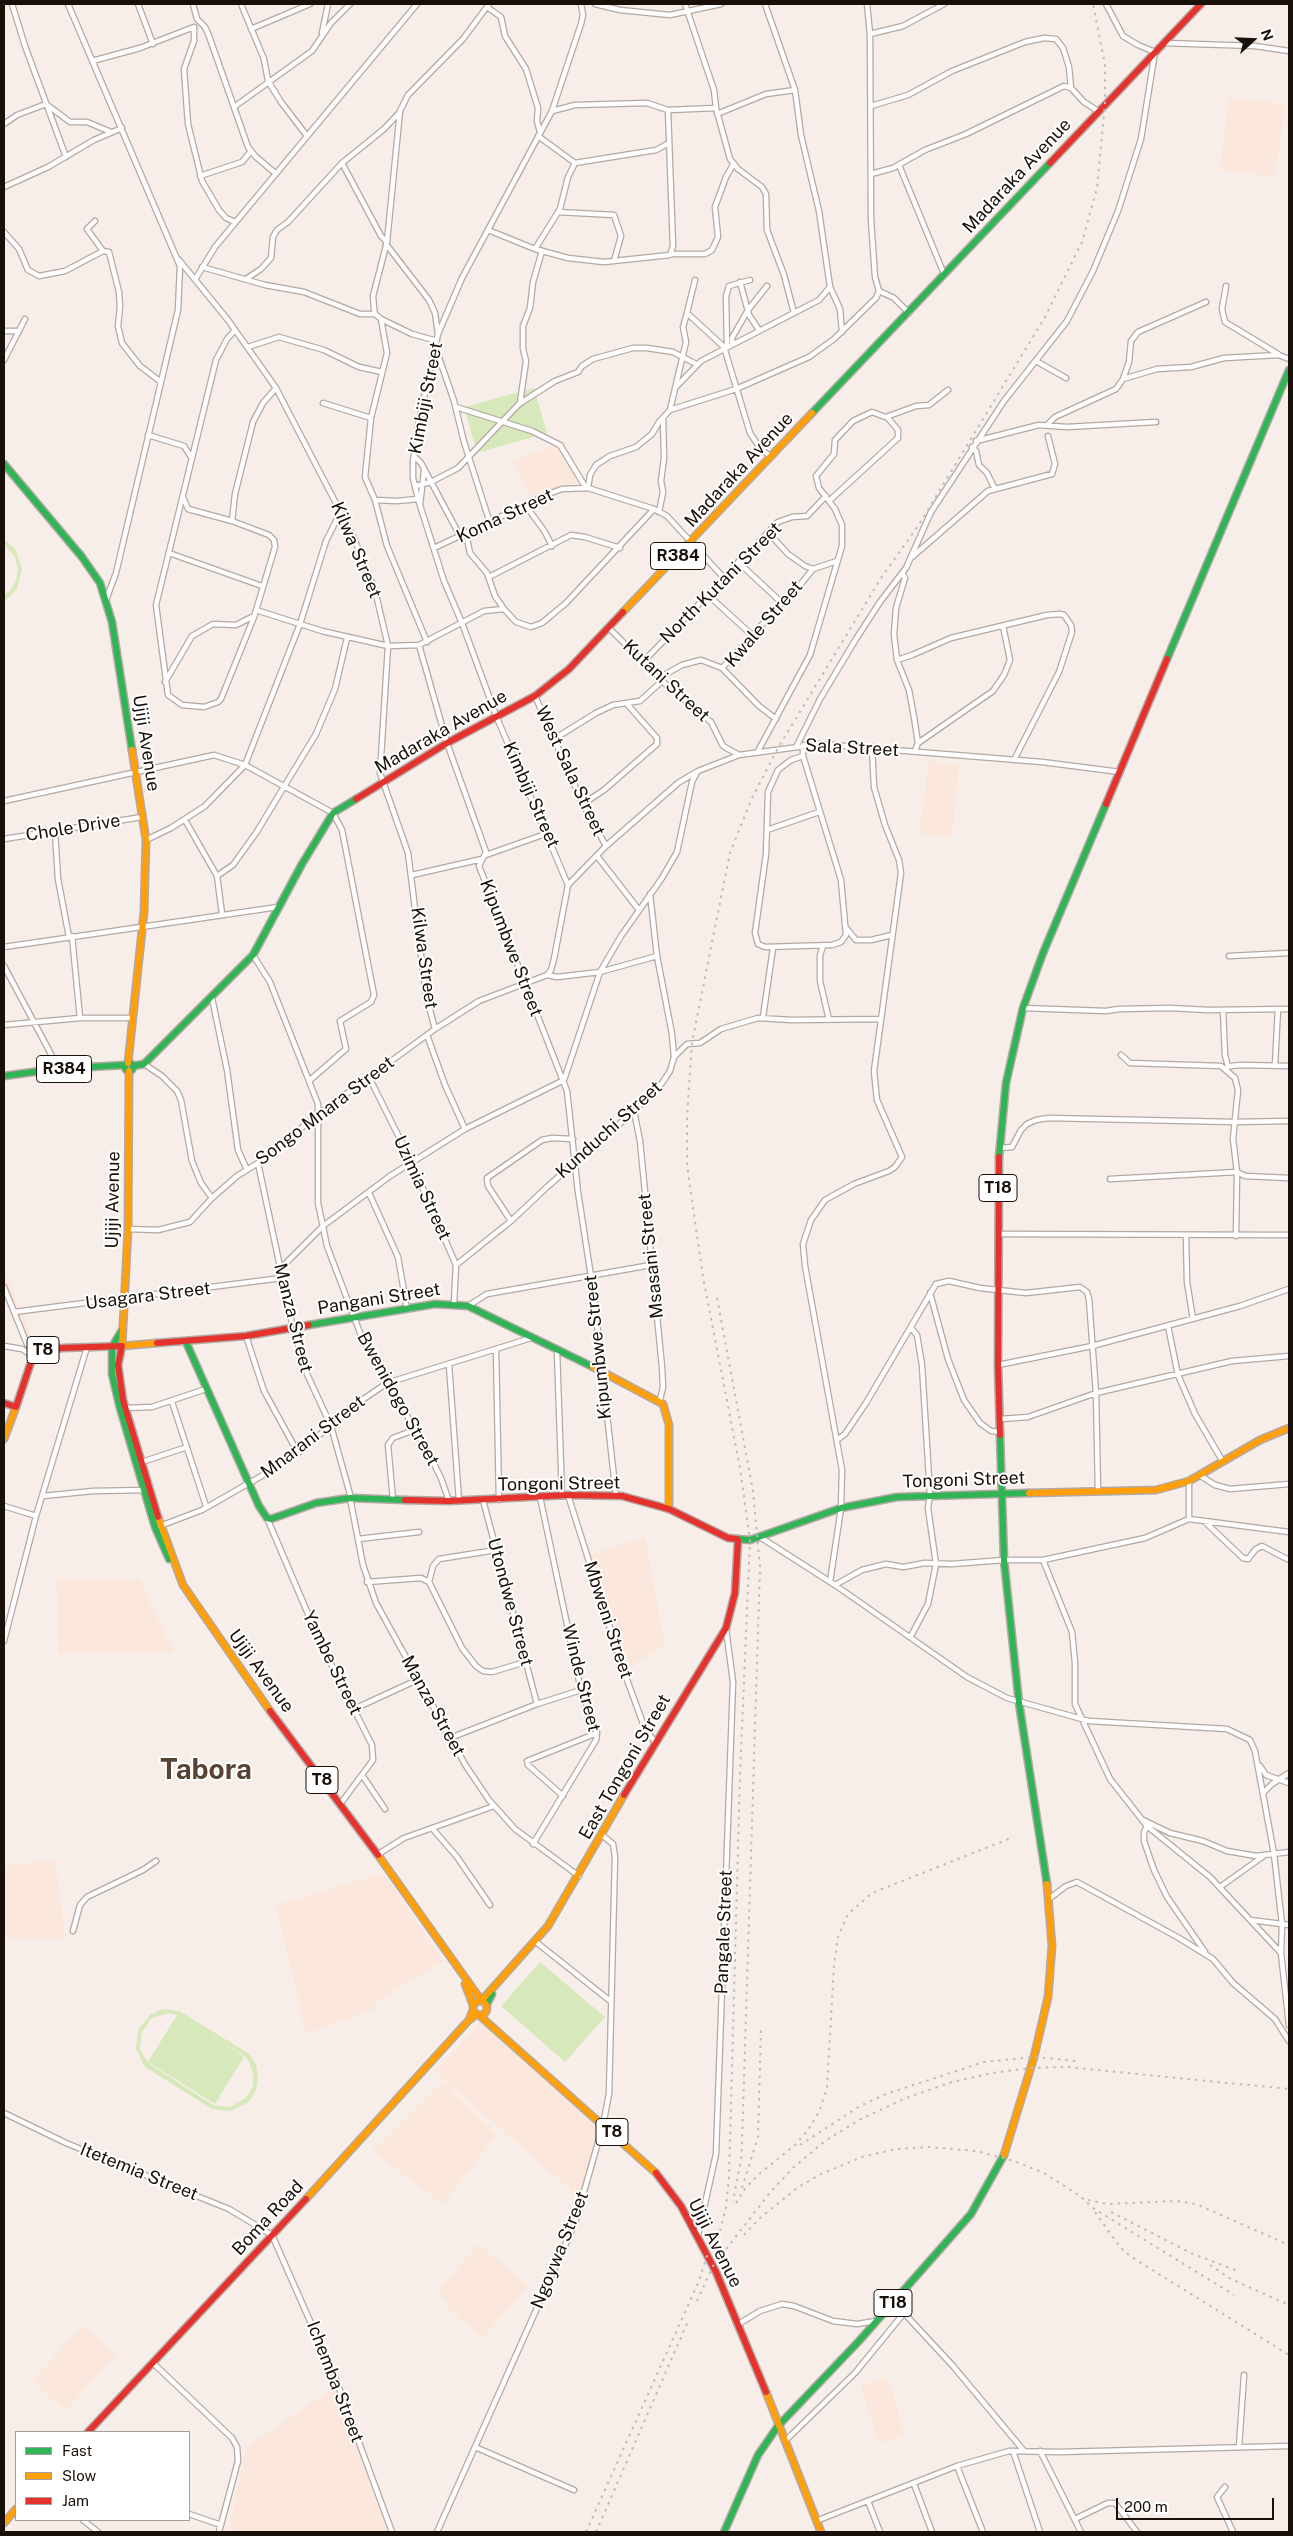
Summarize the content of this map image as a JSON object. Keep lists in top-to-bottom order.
{
  "streets": {
    "main road": [
      "Madaraka Avenue",
      "R384",
      "Ujiji Avenue",
      "T18",
      "Pangani Street",
      "T8",
      "Tongoni Street",
      "East Tongoni Street",
      "Boma Road"
    ],
    "street": [
      "Kimbiji Street",
      "Koma Street",
      "Kilwa Street",
      "North Kutani Street",
      "Kwale Street",
      "Kutani Street",
      "Sala Street",
      "West Sala Street",
      "Chole Drive",
      "Kipumbwe Street",
      "Songo Mnara Street",
      "Kunduchi Street",
      "Uzimia Street",
      "Msasani Street",
      "Usagara Street",
      "Manza Street",
      "Bwenidogo Street",
      "Mnarani Street",
      "Utondwe Street",
      "Mbweni Street",
      "Yambe Street",
      "Winde Street",
      "Pangale Street",
      "Itetemia Street",
      "Ngoywa Street",
      "Ichemba Street"
    ]
  },
  "crossings": [
    ["Madaraka Avenue", "Kimbiji Street"],
    ["Madaraka Avenue", "Koma Street"],
    ["Madaraka Avenue", "Kilwa Street"],
    ["Madaraka Avenue", "R384"],
    ["Madaraka Avenue", "Kutani Street"],
    ["Madaraka Avenue", "West Sala Street"],
    ["Madaraka Avenue", "Kipumbwe Street"],
    ["Madaraka Avenue", "Bwenidogo Street"],
    ["Kimbiji Street", "Koma Street"],
    ["Kimbiji Street", "Sala Street"],
    ["Koma Street", "North Kutani Street"],
    ["Kilwa Street", "Songo Mnara Street"],
    ["R384", "Ujiji Avenue"],
    ["North Kutani Street", "Kutani Street"],
    ["Kutani Street", "Sala Street"],
    ["Ujiji Avenue", "Chole Drive"],
    ["Ujiji Avenue", "Songo Mnara Street"],
    ["Ujiji Avenue", "T18"],
    ["Ujiji Avenue", "Usagara Street"],
    ["Ujiji Avenue", "Pangani Street"],
    ["Ujiji Avenue", "T8"],
    ["Ujiji Avenue", "Mnarani Street"],
    ["Ujiji Avenue", "Yambe Street"],
    ["Ujiji Avenue", "Pangale Street"],
    ["Ujiji Avenue", "Ngoywa Street"],
    ["Sala Street", "West Sala Street"],
    ["Sala Street", "Kipumbwe Street"],
    ["Sala Street", "T18"],
    ["Kipumbwe Street", "Songo Mnara Street"],
    ["Kipumbwe Street", "Kunduchi Street"],
    ["Kipumbwe Street", "Pangani Street"],
    ["Kipumbwe Street", "Tongoni Street"],
    ["Songo Mnara Street", "Uzimia Street"],
    ["Songo Mnara Street", "Manza Street"],
    ["Songo Mnara Street", "Bwenidogo Street"],
    ["Kunduchi Street", "Uzimia Street"],
    ["Kunduchi Street", "Msasani Street"],
    ["Uzimia Street", "Pangani Street"],
    ["T18", "Tongoni Street"],
    ["Msasani Street", "Pangani Street"],
    ["Usagara Street", "Manza Street"],
    ["Pangani Street", "Manza Street"],
    ["Pangani Street", "T8"],
    ["Pangani Street", "Bwenidogo Street"],
    ["Pangani Street", "Mnarani Street"],
    ["Pangani Street", "Mbweni Street"],
    ["Manza Street", "Mnarani Street"],
    ["Manza Street", "Tongoni Street"],
    ["Manza Street", "Winde Street"],
    ["Manza Street", "East Tongoni Street"],
    ["T8", "East Tongoni Street"],
    ["T8", "Boma Road"],
    ["Bwenidogo Street", "Mnarani Street"],
    ["Bwenidogo Street", "Tongoni Street"],
    ["Tongoni Street", "Utondwe Street"],
    ["Tongoni Street", "Mbweni Street"],
    ["Tongoni Street", "Yambe Street"],
    ["Tongoni Street", "Winde Street"],
    ["Tongoni Street", "East Tongoni Street"],
    ["Mbweni Street", "East Tongoni Street"],
    ["East Tongoni Street", "Pangale Street"],
    ["East Tongoni Street", "Ngoywa Street"],
    ["Itetemia Street", "Boma Road"],
    ["Itetemia Street", "Ichemba Street"],
    ["Boma Road", "Ichemba Street"]
  ],
  "districts": ["Tabora"],
  "legend": ["Fast", "Slow", "Jam"],
  "scale_bar": "200 m",
  "north": "right"
}
